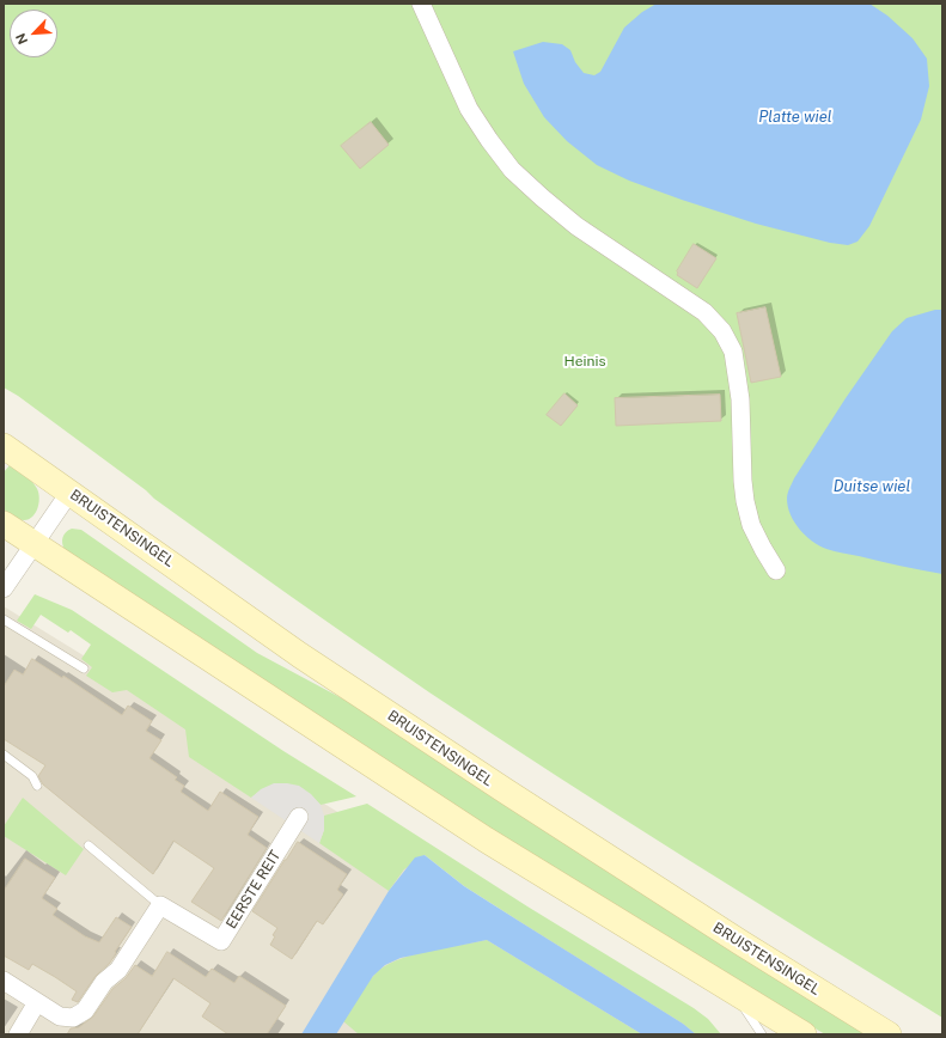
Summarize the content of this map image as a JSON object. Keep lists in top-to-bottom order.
{
  "streets": {
    "main road": ["BRUISTENSINGEL"],
    "street": ["EERSTE REIT"]
  },
  "water": ["Platte wiel", "Duitse wiel"],
  "parks": ["Heinis"],
  "north": "bottom left"
}
